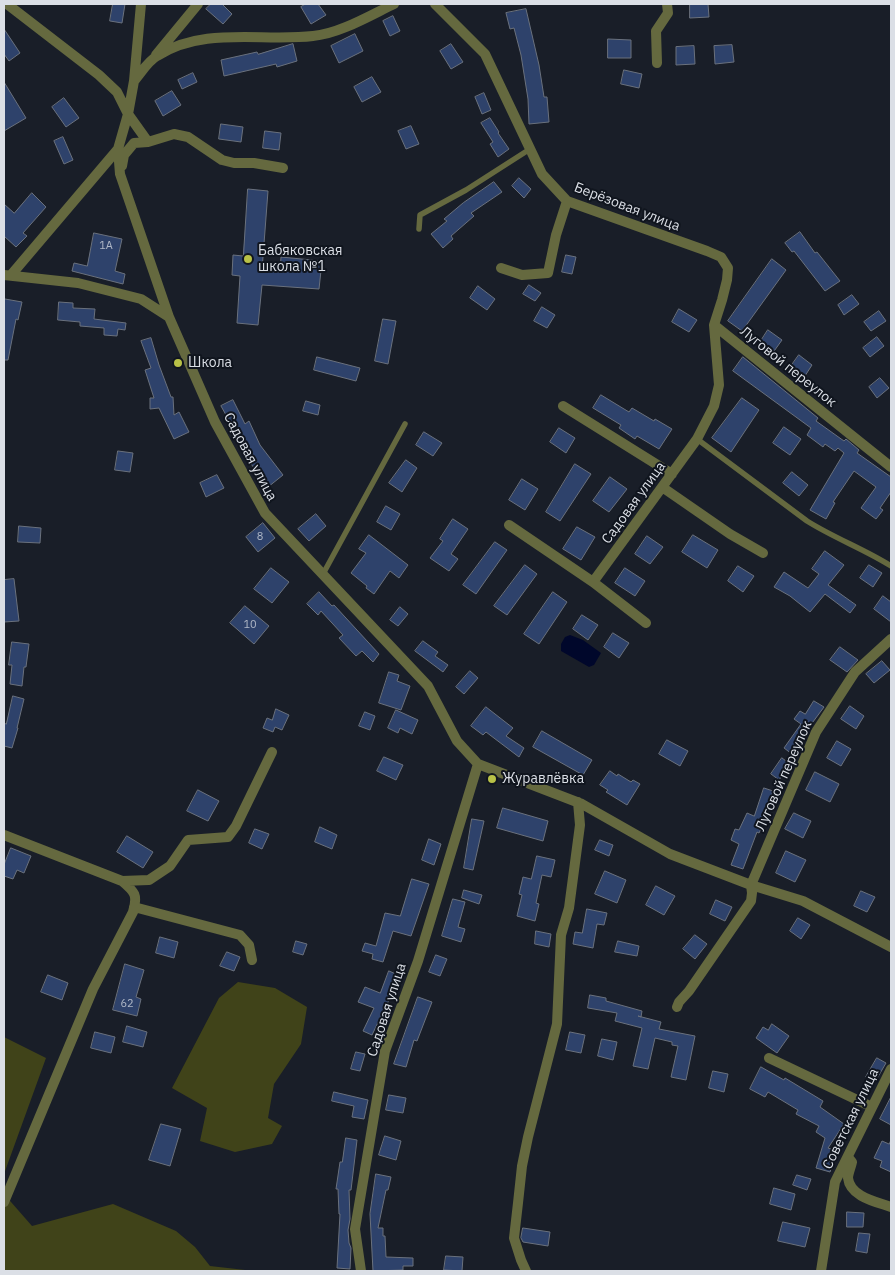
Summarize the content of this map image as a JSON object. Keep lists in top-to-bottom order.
{
  "streets": {
    "street": [
      "Берёзовая улица",
      "Луговой переулок",
      "Садовая улица",
      "Советская улица"
    ]
  },
  "crossings": [
    ["Берёзовая улица", "Луговой переулок"],
    ["Берёзовая улица", "Садовая улица"],
    ["Луговой переулок", "Садовая улица"]
  ],
  "places": ["Бабяковская школа №1", "Школа", "Журавлёвка"],
  "house_numbers": [
    "1А",
    "8",
    "10",
    "62"
  ]
}
